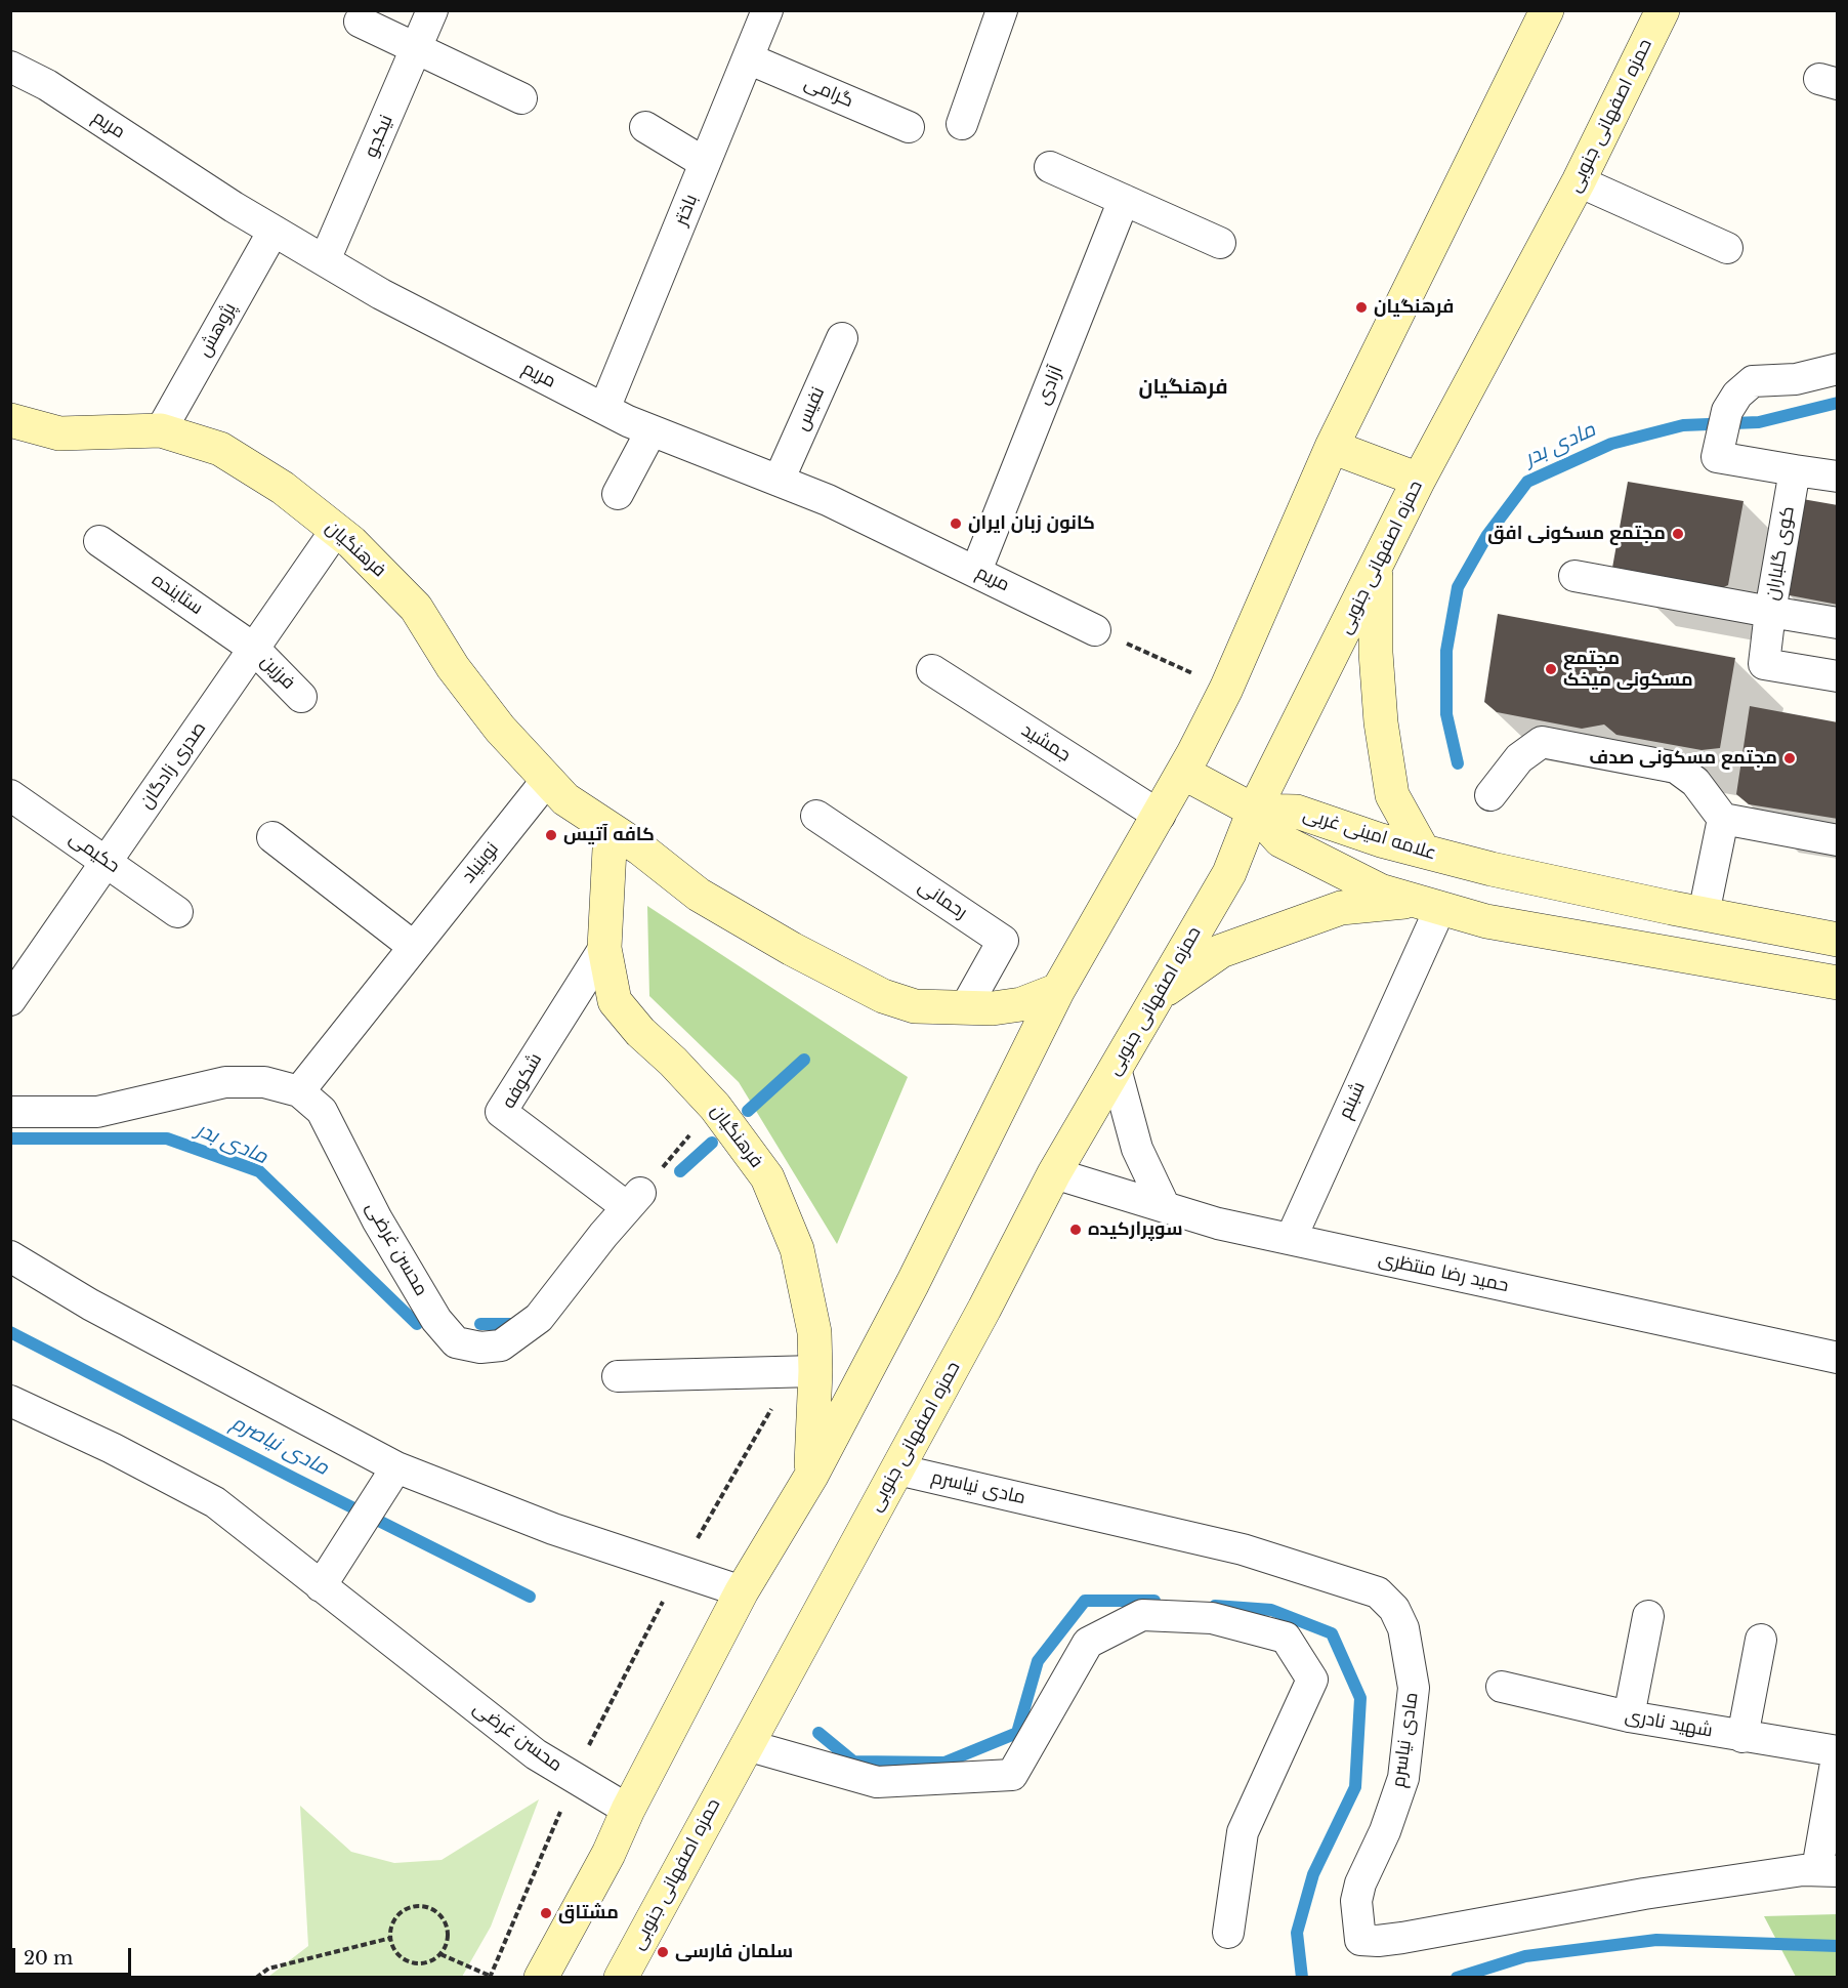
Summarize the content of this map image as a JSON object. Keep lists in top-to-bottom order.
{
  "streets": {
    "main road": ["حمزه اصفهانی جنوبی", "فرهنگیان", "علامه امینی غربی"],
    "street": [
      "گرامی",
      "مریم",
      "نیکجو",
      "باختر",
      "پژوهش",
      "آزادی",
      "نفیس",
      "کوی گلباران",
      "ستاینده",
      "فرزین",
      "جمشید",
      "صدری زادگان",
      "حکیمی",
      "نوبنیاد",
      "رحمانی",
      "شکوفه",
      "شبنم",
      "محسن غرضی",
      "حمید رضا منتظری",
      "مادی نیاسرم",
      "شهید نادری"
    ]
  },
  "crossings": [
    ["گرامی", "باختر"],
    ["حمزه اصفهانی جنوبی", "علامه امینی غربی"],
    ["حمزه اصفهانی جنوبی", "حمید رضا منتظری"],
    ["حمزه اصفهانی جنوبی", "مادی نیاسرم"],
    ["مریم", "نیکجو"],
    ["مریم", "باختر"],
    ["مریم", "پژوهش"],
    ["مریم", "آزادی"],
    ["مریم", "نفیس"],
    ["پژوهش", "فرهنگیان"],
    ["فرهنگیان", "صدری زادگان"],
    ["فرهنگیان", "نوبنیاد"],
    ["فرهنگیان", "رحمانی"],
    ["فرهنگیان", "شکوفه"],
    ["ستاینده", "فرزین"],
    ["ستاینده", "صدری زادگان"],
    ["فرزین", "صدری زادگان"],
    ["صدری زادگان", "حکیمی"],
    ["علامه امینی غربی", "شبنم"],
    ["نوبنیاد", "محسن غرضی"],
    ["شکوفه", "محسن غرضی"],
    ["شبنم", "حمید رضا منتظری"]
  ],
  "districts": ["فرهنگیان"],
  "water": ["مادی بدر", "مادی نیاصرم"],
  "places": [
    "فرهنگیان",
    "کانون زبان ایران",
    "مجتمع مسکونی افق",
    "مجتمع مسکونی میخک",
    "مجتمع مسکونی صدف",
    "کافه آتیس",
    "سوپرارکیده",
    "مشتاق",
    "سلمان فارسی"
  ],
  "scale_bar": "20 m"
}
